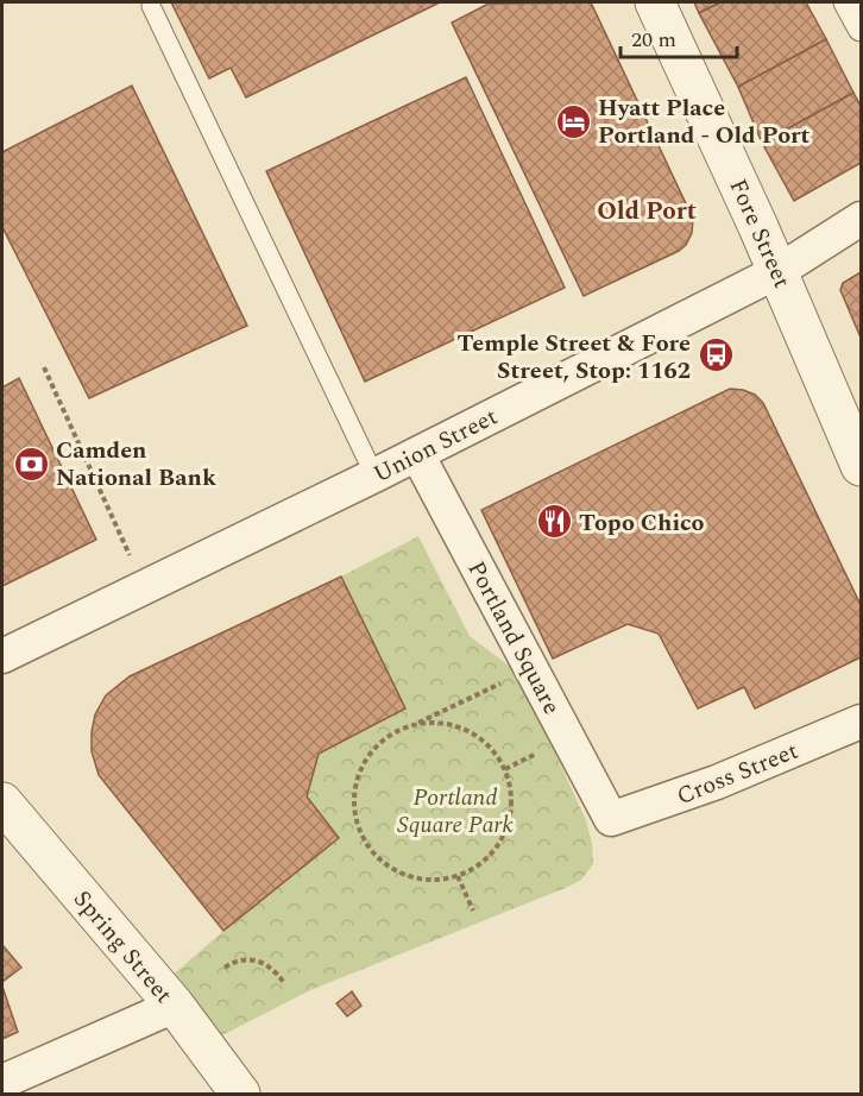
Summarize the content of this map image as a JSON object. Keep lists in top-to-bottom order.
{
  "streets": {
    "street": [
      "Fore Street",
      "Union Street",
      "Portland Square",
      "Cross Street",
      "Spring Street"
    ]
  },
  "crossings": [
    ["Fore Street", "Union Street"],
    ["Union Street", "Portland Square"],
    ["Portland Square", "Cross Street"]
  ],
  "districts": ["Old Port"],
  "parks": ["Portland Square Park"],
  "places": {
    "hotel": ["Hyatt Place Portland - Old Port"],
    "bus stop": ["Temple Street & Fore Street, Stop: 1162"],
    "bank": ["Camden National Bank"],
    "restaurant": ["Topo Chico"]
  },
  "scale_bar": "20 m"
}
